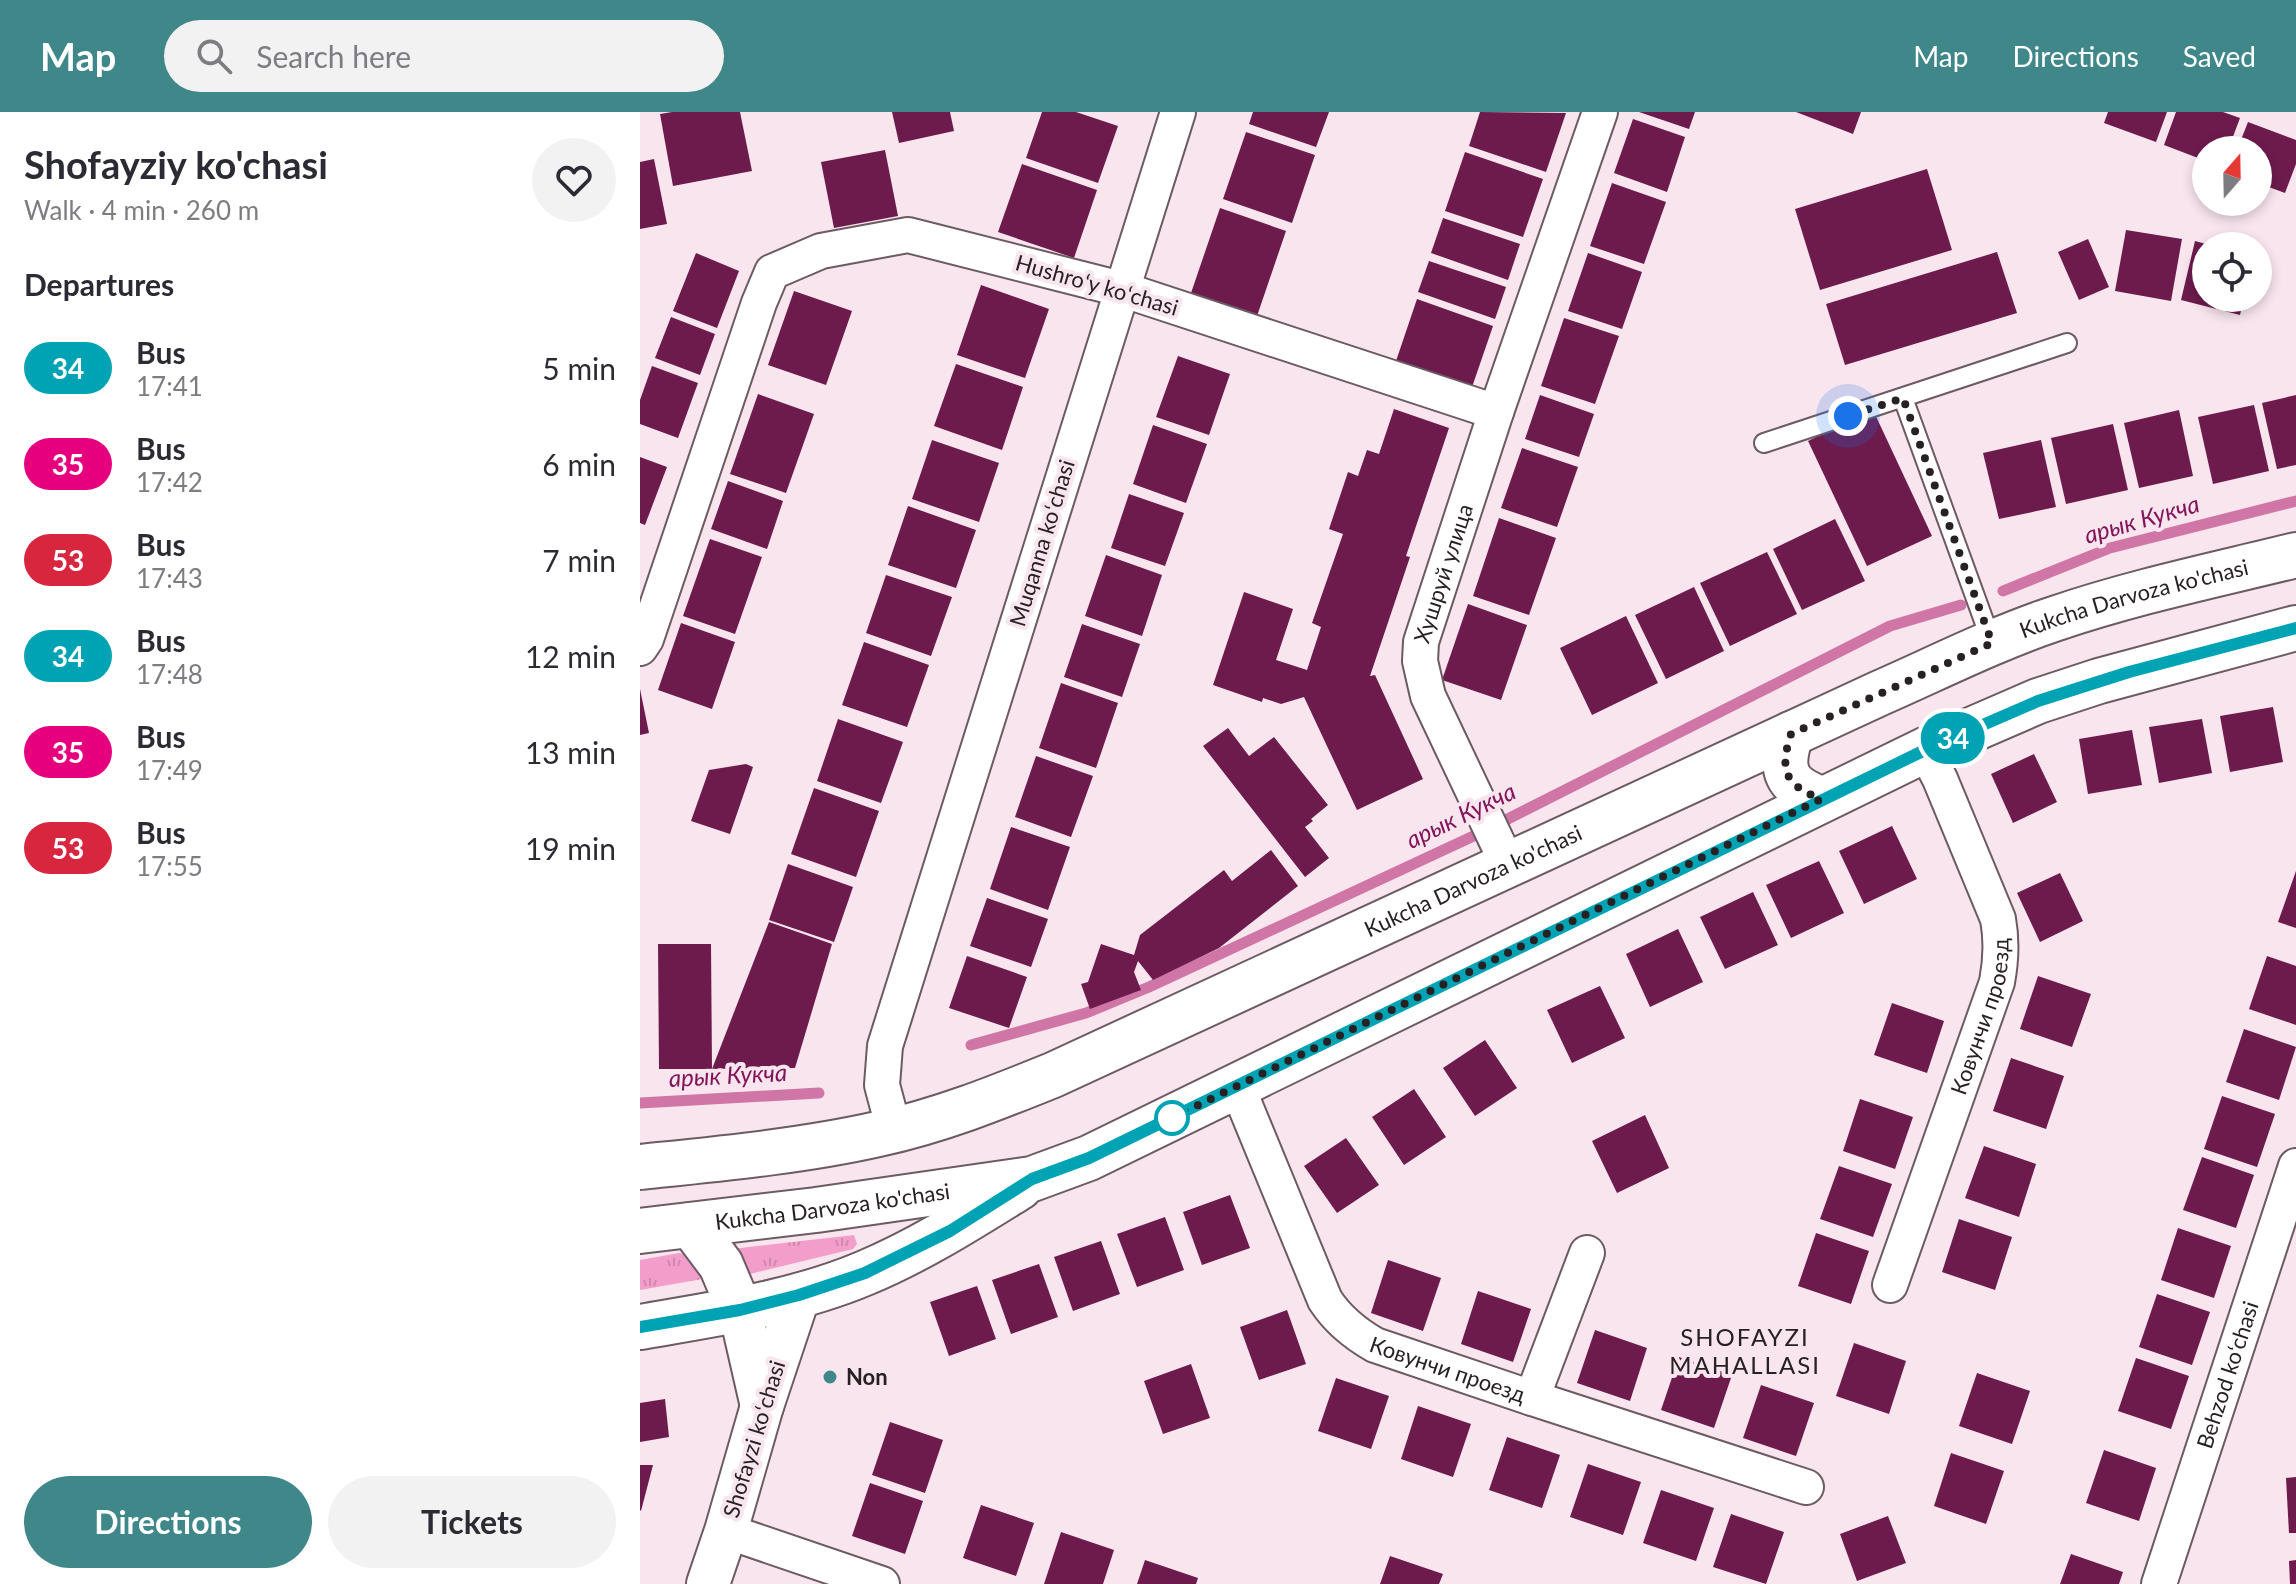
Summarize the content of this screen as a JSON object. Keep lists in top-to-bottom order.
{
  "streets": {
    "main road": ["Kukcha Darvoza ko'chasi"],
    "street": [
      "Hushroʻy koʻchasi",
      "Muqanna koʻchasi",
      "Хушруй улица",
      "Ковунчи проезд",
      "Behzod ko‘chasi",
      "Shofayzi koʻchasi"
    ]
  },
  "crossings": [
    ["Hushroʻy koʻchasi", "Muqanna koʻchasi"],
    ["Hushroʻy koʻchasi", "Хушруй улица"],
    ["Muqanna koʻchasi", "Kukcha Darvoza ko'chasi"],
    ["Хушруй улица", "Kukcha Darvoza ko'chasi"],
    ["Kukcha Darvoza ko'chasi", "Ковунчи проезд"]
  ],
  "districts": ["SHOFAYZI MAHALLASI"],
  "water": ["арык Кукча"],
  "places": ["Non"],
  "lines": ["bus line 34"],
  "north": "top",
  "page": {
    "header": "Map",
    "search": "Search here",
    "nav": ["Map", "Directions", "Saved"],
    "heading": [
      ["Shofayziy ko'chasi", "Walk · 4 min · 260 m"],
      "Departures"
    ],
    "on_map": "34",
    "list": [
      {
        "mark": "34",
        "name": "Bus",
        "note": "17:41",
        "value": "5 min"
      },
      {
        "mark": "35",
        "name": "Bus",
        "note": "17:42",
        "value": "6 min"
      },
      {
        "mark": "53",
        "name": "Bus",
        "note": "17:43",
        "value": "7 min"
      },
      {
        "mark": "34",
        "name": "Bus",
        "note": "17:48",
        "value": "12 min"
      },
      {
        "mark": "35",
        "name": "Bus",
        "note": "17:49",
        "value": "13 min"
      },
      {
        "mark": "53",
        "name": "Bus",
        "note": "17:55",
        "value": "19 min"
      }
    ],
    "buttons": ["Directions", "Tickets"]
  }
}
